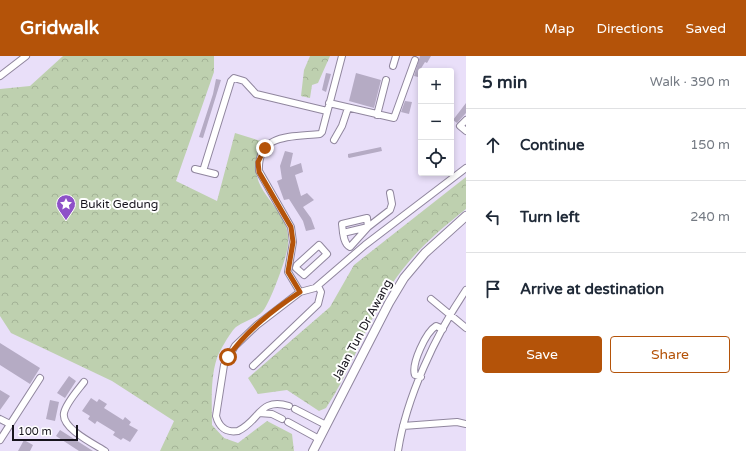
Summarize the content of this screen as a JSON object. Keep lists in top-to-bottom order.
{
  "streets": {
    "main road": ["Jalan Tun Dr Awang"]
  },
  "places": {
    "place": ["Bukit Gedung"]
  },
  "scale_bar": "100 m",
  "page": {
    "header": "Gridwalk",
    "nav": ["Map", "Directions", "Saved"],
    "heading": ["5 min", "Walk · 390 m"],
    "map_buttons": ["+", "−"],
    "list": [
      ["Continue", "150 m"],
      ["Turn left", "240 m"],
      "Arrive at destination"
    ],
    "buttons": ["Save", "Share"],
    "scale": "100 m"
  }
}
